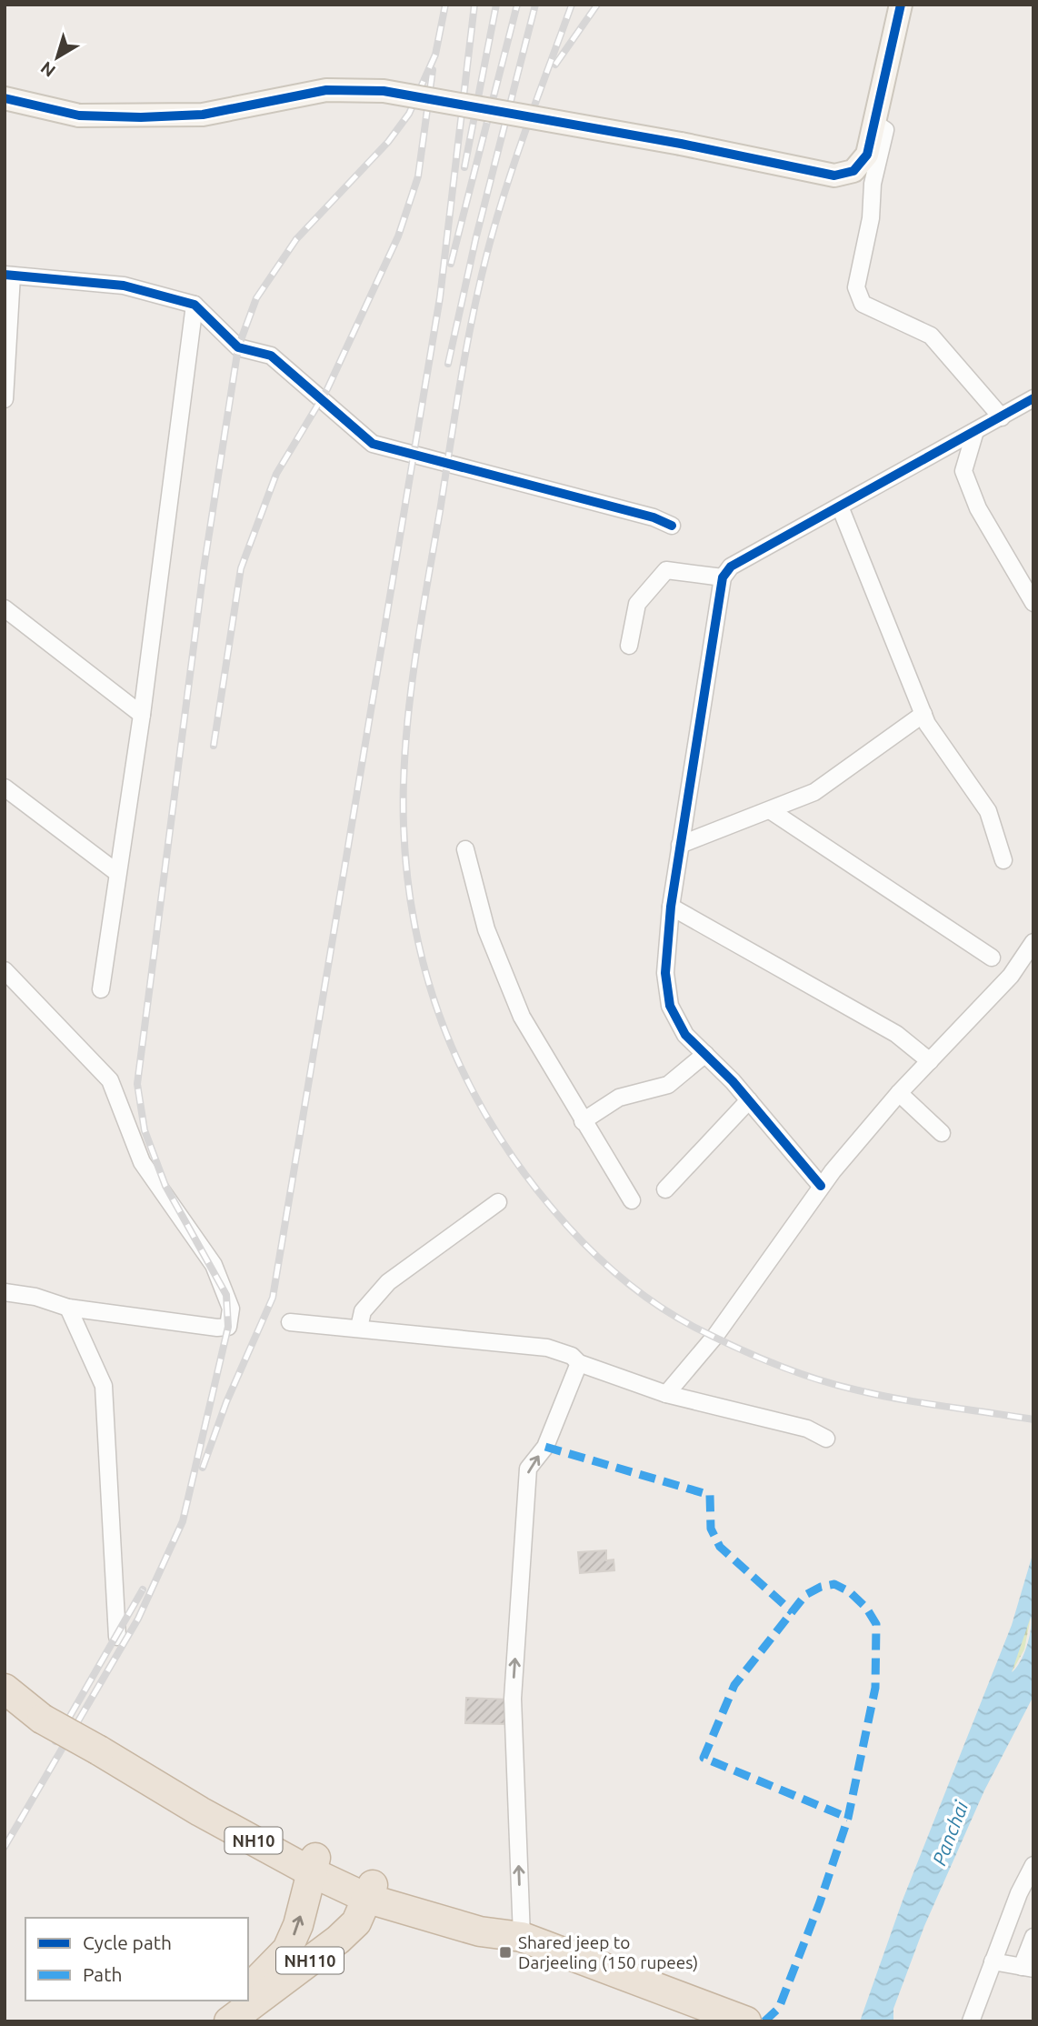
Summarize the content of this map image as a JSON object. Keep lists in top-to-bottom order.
{
  "streets": {
    "highway": ["NH10", "NH110"]
  },
  "crossings": [
    ["NH10", "NH110"]
  ],
  "water": ["Panchai"],
  "places": {
    "transit": ["Shared jeep to Darjeeling (150 rupees)"]
  },
  "legend": ["Cycle path", "Path"],
  "north": "bottom left"
}
